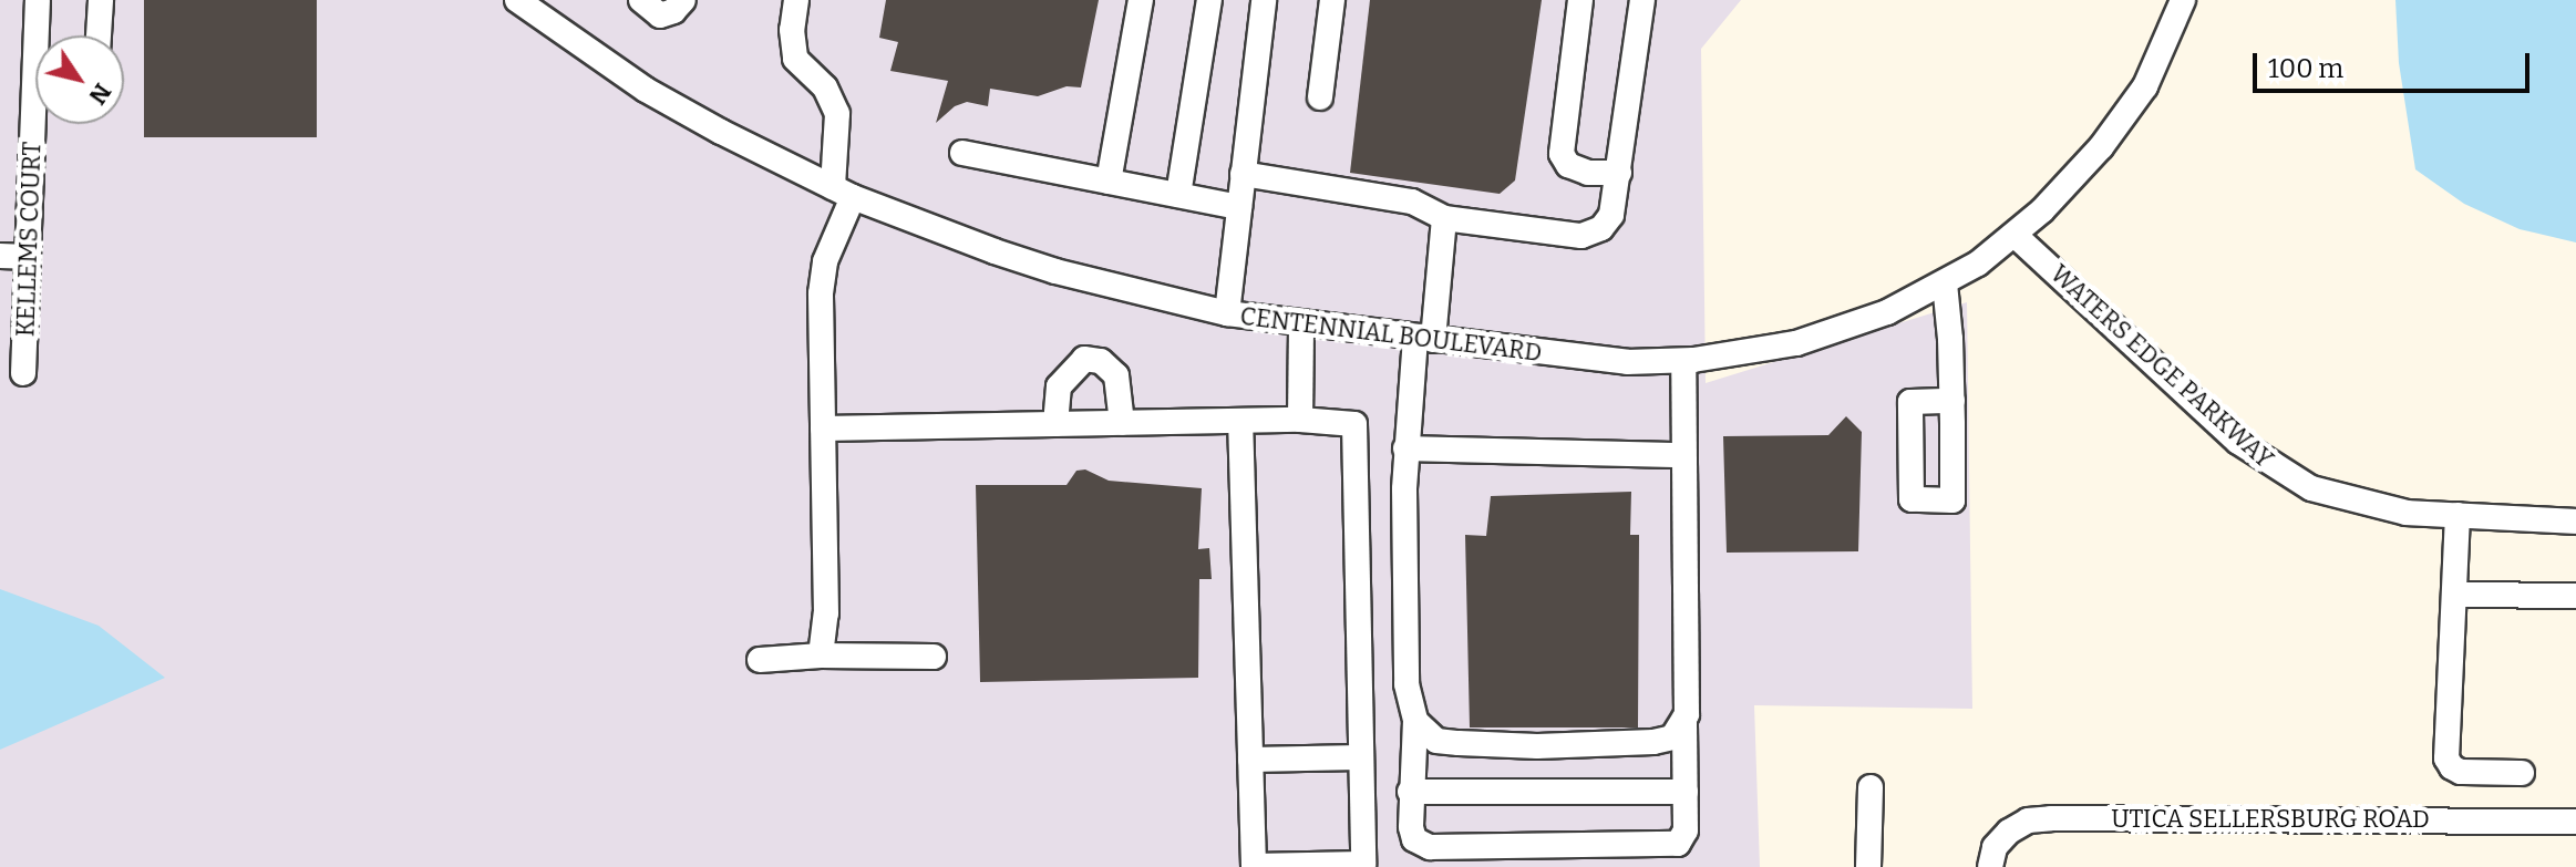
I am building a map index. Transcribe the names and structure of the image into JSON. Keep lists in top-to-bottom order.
{
  "streets": {
    "street": [
      "KELLEMS COURT",
      "CENTENNIAL BOULEVARD",
      "WATERS EDGE PARKWAY",
      "UTICA SELLERSBURG ROAD"
    ]
  },
  "crossings": [
    ["CENTENNIAL BOULEVARD", "WATERS EDGE PARKWAY"]
  ],
  "scale_bar": "100 m",
  "north": "bottom right"
}
